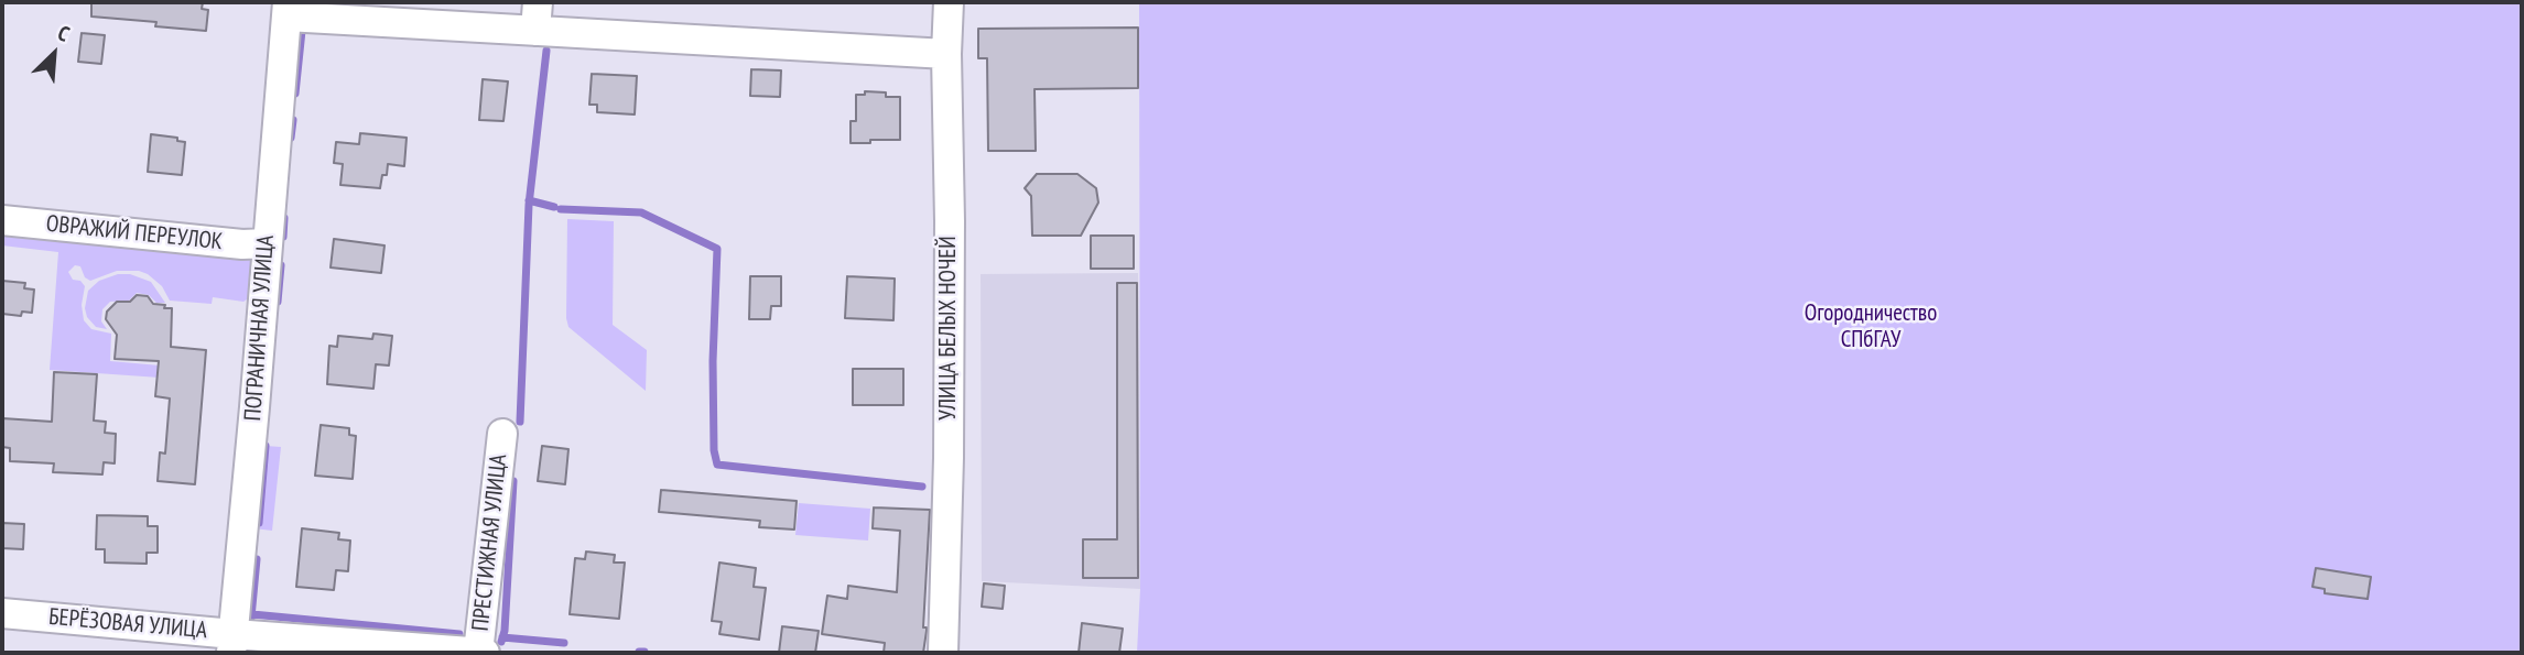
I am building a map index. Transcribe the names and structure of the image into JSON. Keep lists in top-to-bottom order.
{
  "streets": {
    "street": [
      "ОВРАЖИЙ ПЕРЕУЛОК",
      "ПОГРАНИЧНАЯ УЛИЦА",
      "УЛИЦА БЕЛЫХ НОЧЕЙ",
      "ПРЕСТИЖНАЯ УЛИЦА",
      "БЕРЁЗОВАЯ УЛИЦА"
    ]
  },
  "crossings": [
    ["ОВРАЖИЙ ПЕРЕУЛОК", "ПОГРАНИЧНАЯ УЛИЦА"],
    ["ПОГРАНИЧНАЯ УЛИЦА", "БЕРЁЗОВАЯ УЛИЦА"],
    ["ПРЕСТИЖНАЯ УЛИЦА", "БЕРЁЗОВАЯ УЛИЦА"]
  ],
  "parks": ["Огородничество СПбГАУ"],
  "north": "top right"
}
